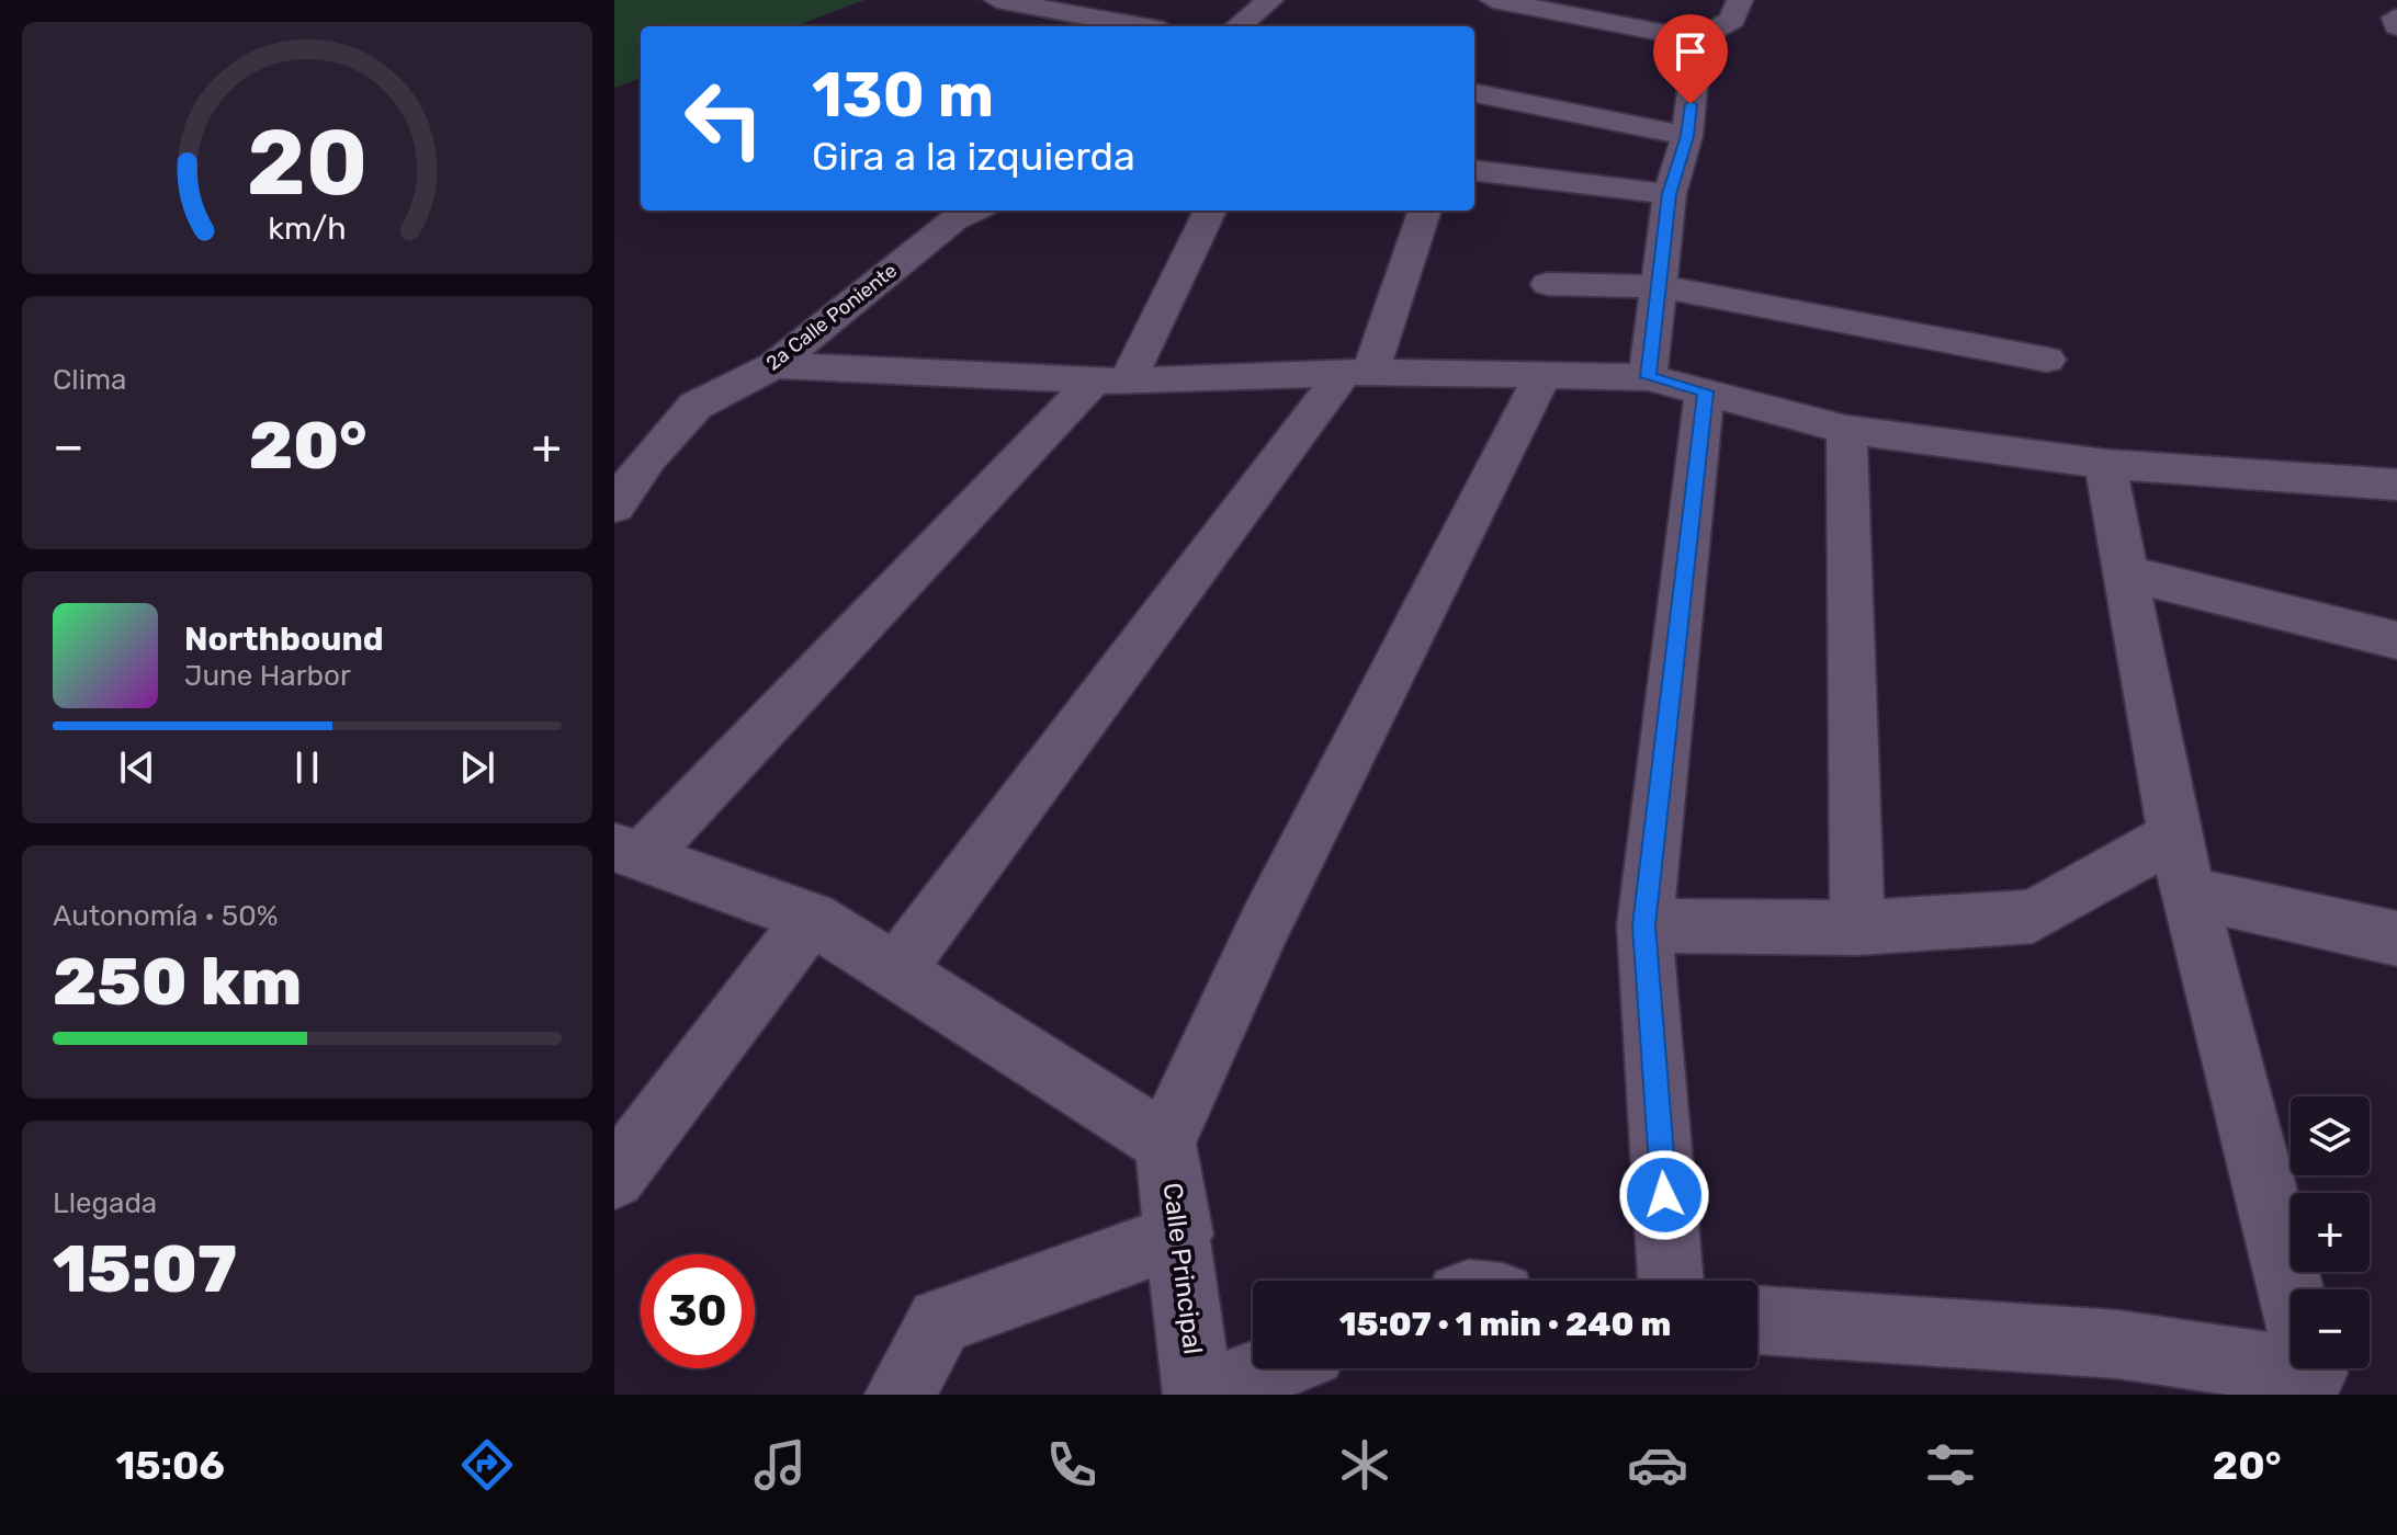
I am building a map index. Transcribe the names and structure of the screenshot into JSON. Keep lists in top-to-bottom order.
{
  "streets": {
    "street": ["2a Calle Poniente", "Calle Principal"]
  },
  "page": {
    "turn": ["130 m", "Gira a la izquierda"],
    "tile": [
      "Clima",
      ["Autonomía · 50%", "250 km"],
      ["Llegada", "15:07"]
    ],
    "heat": ["−", "20°", "+"],
    "song": ["Northbound", "June Harbor"],
    "map_buttons": ["+", "−"],
    "limit": "30",
    "trip": "15:07 · 1 min · 240 m",
    "tabs": ["15:06", "20°"],
    "gauge": ["20", "km/h"]
  }
}
